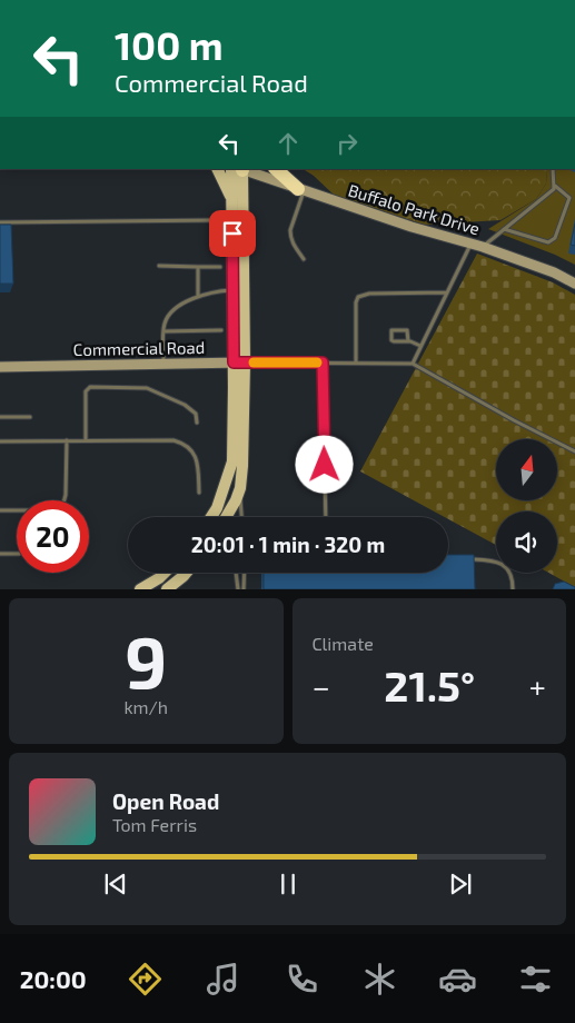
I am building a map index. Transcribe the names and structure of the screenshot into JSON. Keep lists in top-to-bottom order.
{
  "streets": {
    "street": ["Buffalo Park Drive", "Commercial Road"]
  },
  "north": "top",
  "page": {
    "turn": ["100 m", "Commercial Road"],
    "limit": "20",
    "trip": "20:01 · 1 min · 320 m",
    "tile": [
      ["9", "km/h"],
      "Climate"
    ],
    "heat": ["−", "21.5°", "+"],
    "song": ["Open Road", "Tom Ferris"],
    "tabs": "20:00"
  }
}
